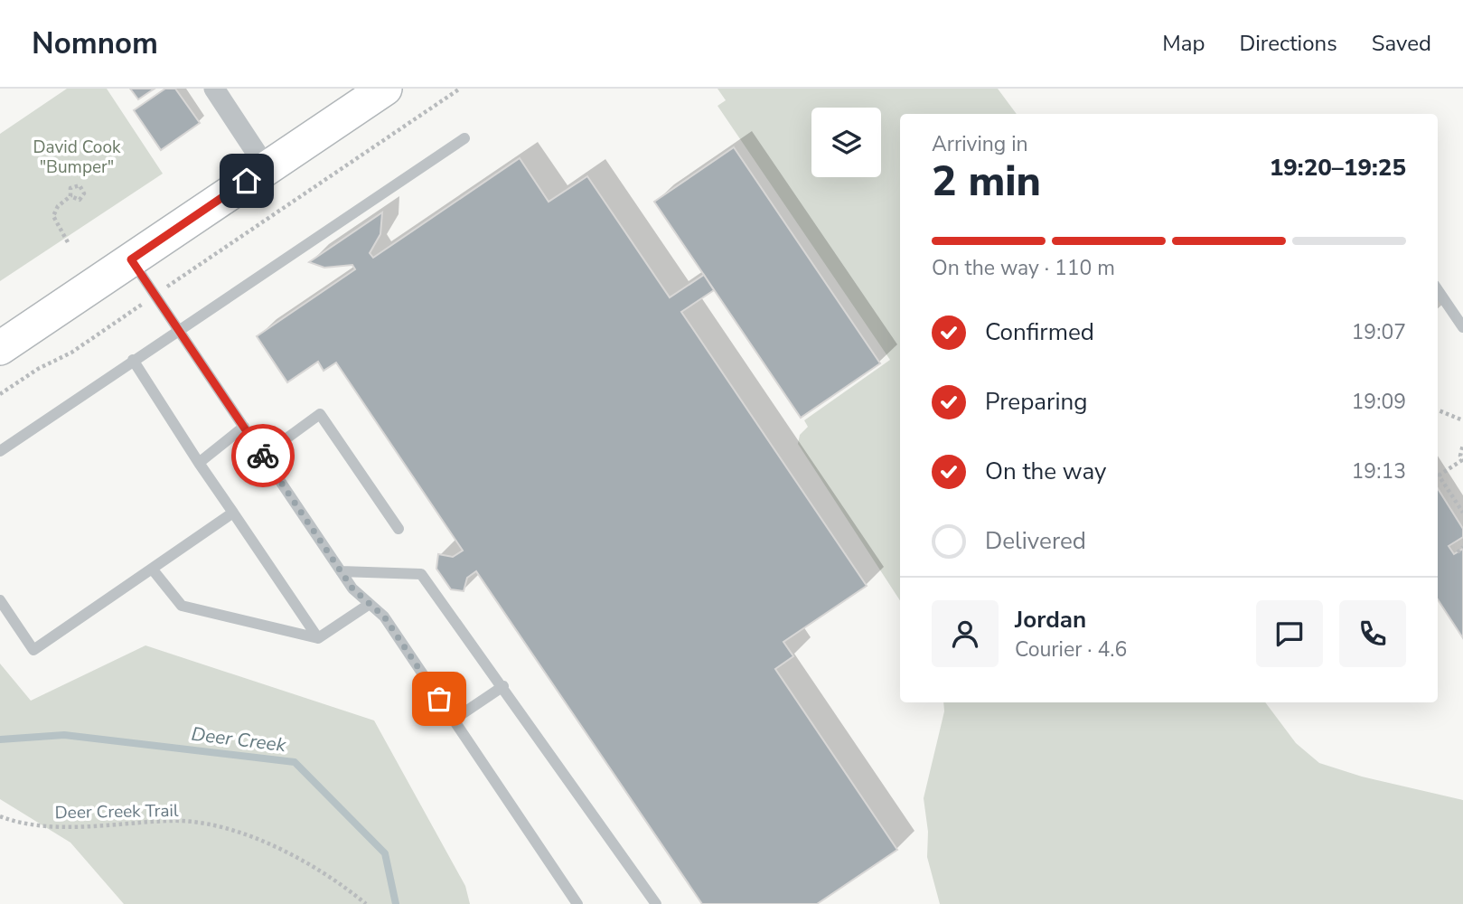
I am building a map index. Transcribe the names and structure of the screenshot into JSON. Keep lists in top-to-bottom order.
{
  "streets": {
    "path": ["Deer Creek Trail"]
  },
  "water": ["Deer Creek"],
  "parks": ["David Cook \"Bumper\""],
  "page": {
    "header": "Nomnom",
    "nav": ["Map", "Directions", "Saved"],
    "heading": ["2 min", "Arriving in", "19:20–19:25"],
    "panel": ["Jordan", "Courier · 4.6"],
    "bar": "On the way · 110 m",
    "list": [
      ["Confirmed", "19:07"],
      ["Preparing", "19:09"],
      ["On the way", "19:13"],
      "Delivered"
    ]
  }
}
